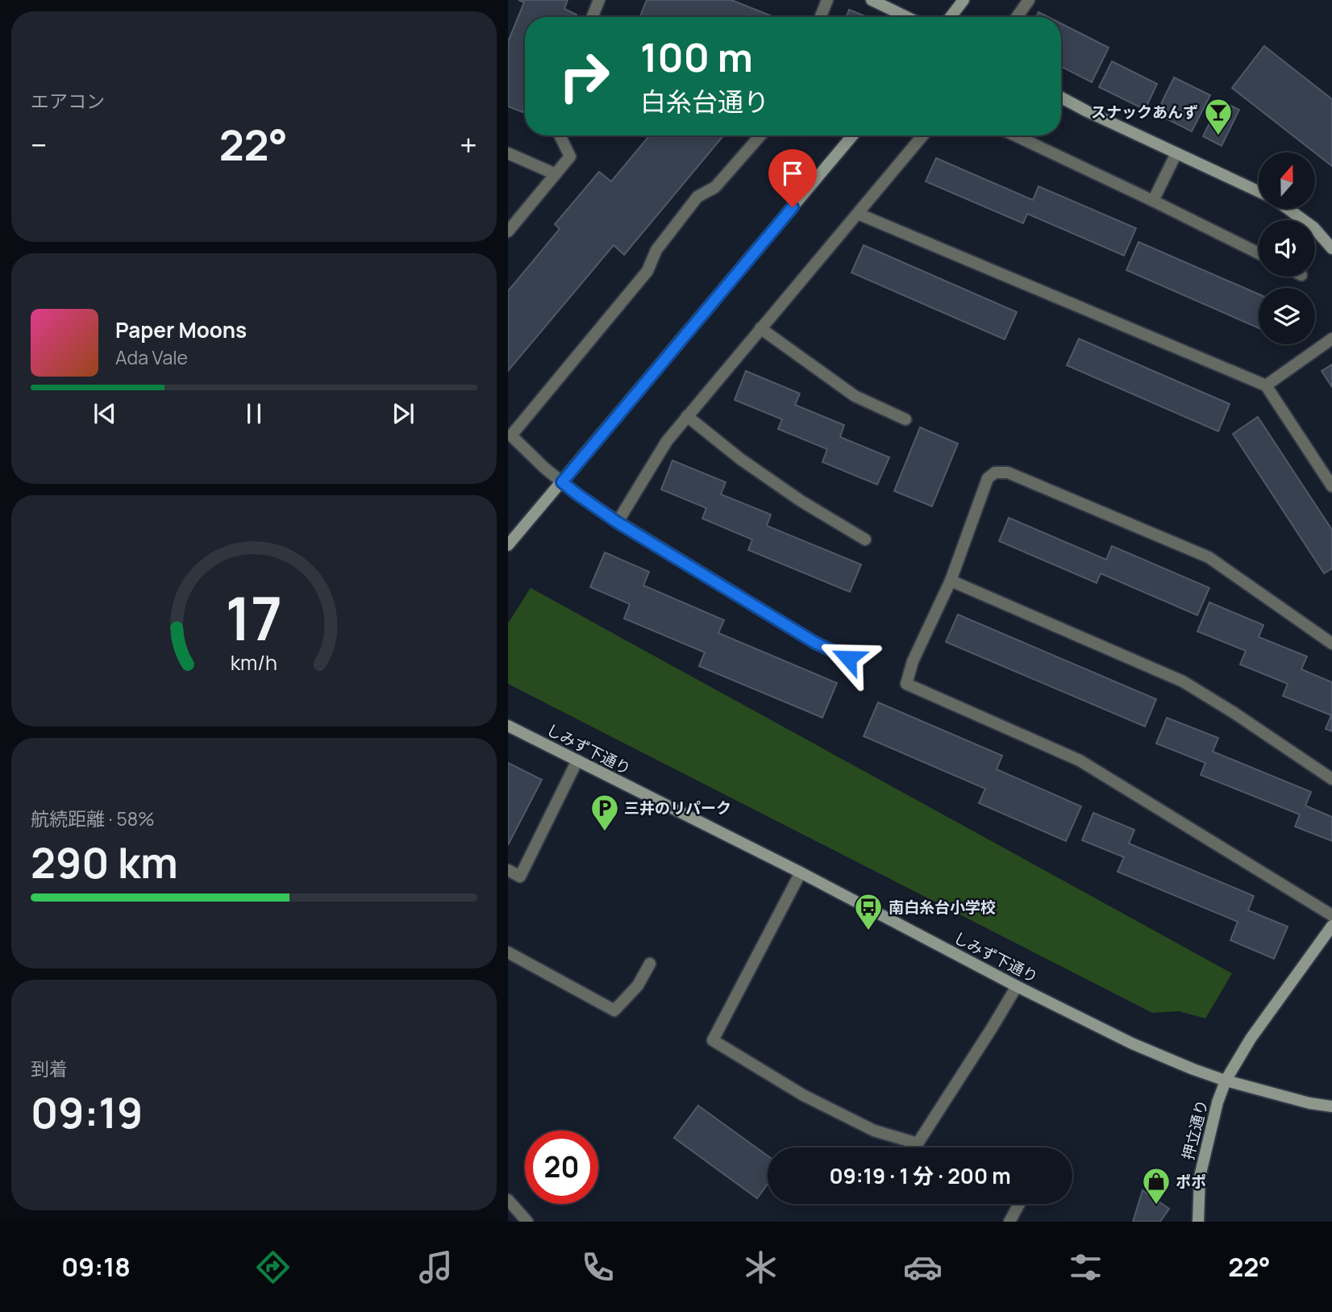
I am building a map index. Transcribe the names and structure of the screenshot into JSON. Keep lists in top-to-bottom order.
{
  "streets": {
    "street": ["しみず下通り", "押立通り"]
  },
  "crossings": [
    ["しみず下通り", "押立通り"]
  ],
  "places": {
    "bar": ["スナックあんず"],
    "parking": ["三井のリパーク"],
    "bus stop": ["南白糸台小学校"],
    "shop": ["ポポ"]
  },
  "north": "top",
  "page": {
    "tile": [
      "エアコン",
      ["航続距離 · 58%", "290 km"],
      ["到着", "09:19"]
    ],
    "turn": ["100 m", "白糸台通り"],
    "heat": ["−", "22°", "+"],
    "song": ["Paper Moons", "Ada Vale"],
    "limit": "20",
    "trip": "09:19 · 1 分 · 200 m",
    "tabs": ["09:18", "22°"],
    "gauge": ["17", "km/h"]
  }
}
